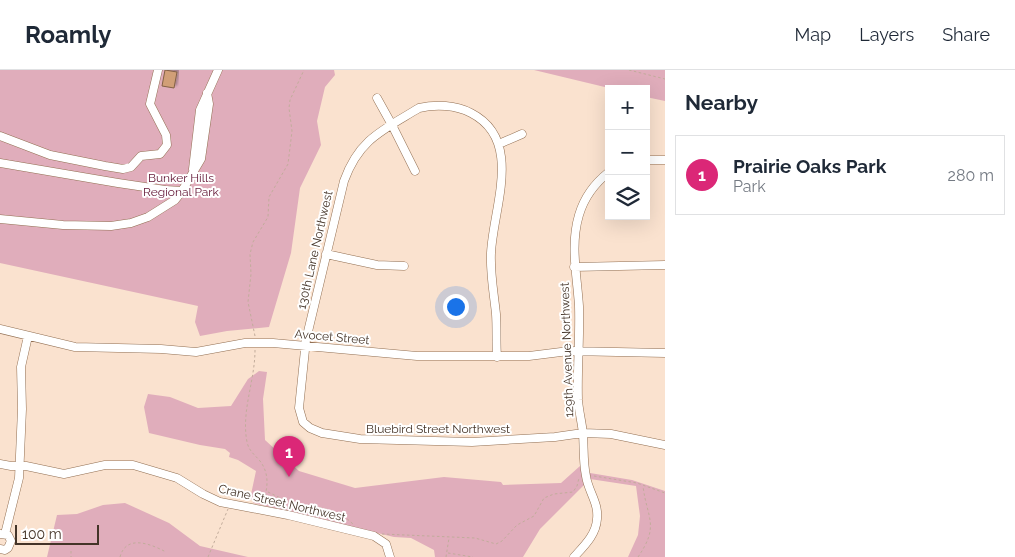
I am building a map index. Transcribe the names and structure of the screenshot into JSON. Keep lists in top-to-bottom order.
{
  "streets": {
    "street": [
      "130th Lane Northwest",
      "Avocet Street",
      "129th Avenue Northwest",
      "Bluebird Street Northwest",
      "Crane Street Northwest"
    ]
  },
  "crossings": [
    ["130th Lane Northwest", "Avocet Street"],
    ["130th Lane Northwest", "Bluebird Street Northwest"],
    ["Avocet Street", "129th Avenue Northwest"],
    ["129th Avenue Northwest", "Bluebird Street Northwest"]
  ],
  "parks": ["Bunker Hills Regional Park"],
  "scale_bar": "100 m",
  "page": {
    "header": "Roamly",
    "nav": ["Map", "Layers", "Share"],
    "heading": "Nearby",
    "map_buttons": ["+", "−"],
    "list": [
      {
        "mark": "1",
        "name": "Prairie Oaks Park",
        "note": "Park",
        "value": "280 m"
      }
    ],
    "pins": "1",
    "scale": "100 m"
  }
}
